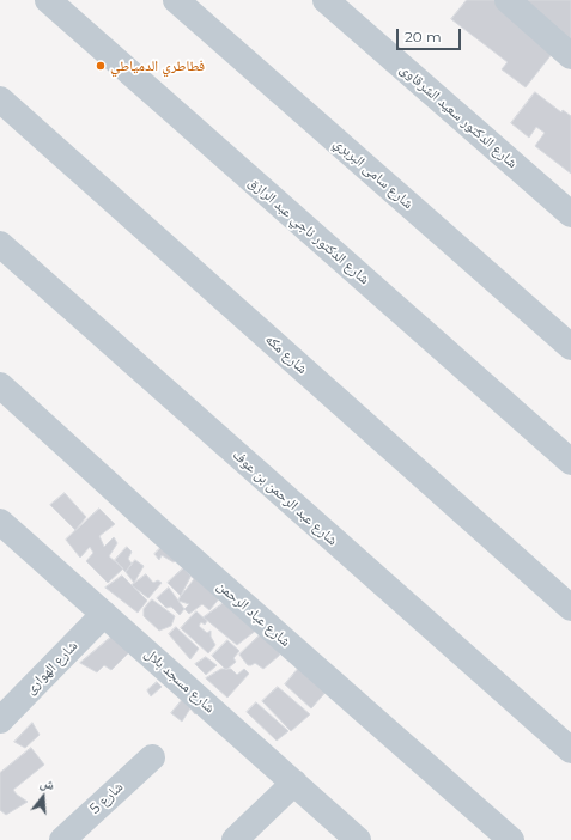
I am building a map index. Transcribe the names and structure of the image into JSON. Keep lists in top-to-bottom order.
{
  "streets": {
    "street": [
      "شارع الدكتور سعيد الشرقاوى",
      "شارع سامى البربري",
      "شارع الدكتور ناجي عبد الرازق",
      "شارع مكه",
      "شارع عبد الرحمن بن عوف",
      "شارع عباد الرحمن",
      "شارع الهوارى",
      "شارع مسجد بلال",
      "شارع 5"
    ]
  },
  "crossings": [
    ["شارع الهوارى", "شارع مسجد بلال"]
  ],
  "places": ["فطاطري الدمياطي"],
  "scale_bar": "20 m",
  "north": "top"
}
